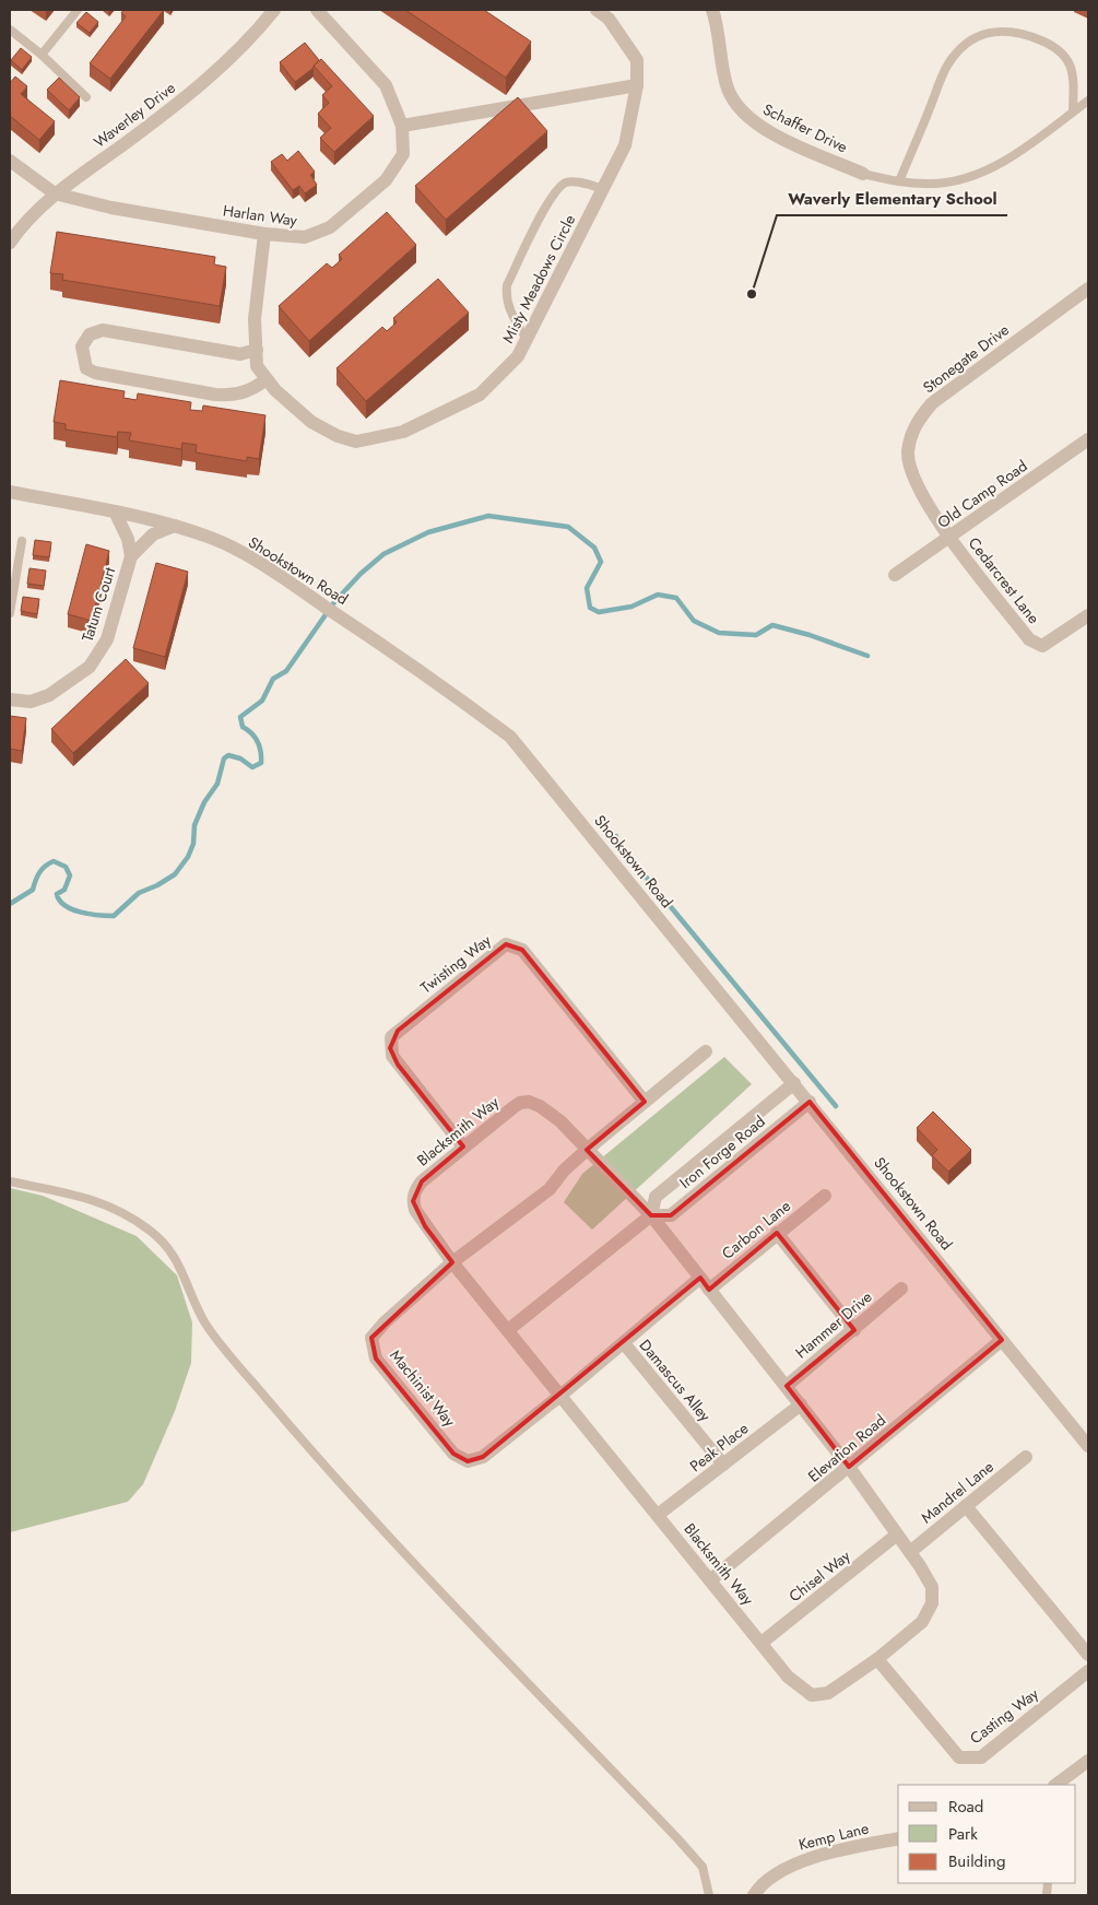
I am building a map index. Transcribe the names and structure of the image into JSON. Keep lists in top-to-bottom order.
{
  "streets": {
    "street": [
      "Waverley Drive",
      "Schaffer Drive",
      "Harlan Way",
      "Misty Meadows Circle",
      "Stonegate Drive",
      "Old Camp Road",
      "Shookstown Road",
      "Cedarcrest Lane",
      "Tatum Court",
      "Twisting Way",
      "Blacksmith Way",
      "Iron Forge Road",
      "Carbon Lane",
      "Hammer Drive",
      "Damascus Alley",
      "Machinist Way",
      "Peak Place",
      "Elevation Road",
      "Mandrel Lane",
      "Chisel Way",
      "Casting Way",
      "Kemp Lane"
    ]
  },
  "crossings": [
    ["Waverley Drive", "Harlan Way"],
    ["Harlan Way", "Misty Meadows Circle"],
    ["Stonegate Drive", "Old Camp Road"],
    ["Stonegate Drive", "Cedarcrest Lane"],
    ["Old Camp Road", "Cedarcrest Lane"],
    ["Shookstown Road", "Tatum Court"],
    ["Shookstown Road", "Iron Forge Road"],
    ["Shookstown Road", "Elevation Road"],
    ["Twisting Way", "Blacksmith Way"],
    ["Twisting Way", "Machinist Way"],
    ["Blacksmith Way", "Iron Forge Road"],
    ["Blacksmith Way", "Carbon Lane"],
    ["Blacksmith Way", "Hammer Drive"],
    ["Blacksmith Way", "Machinist Way"],
    ["Blacksmith Way", "Peak Place"],
    ["Blacksmith Way", "Elevation Road"],
    ["Blacksmith Way", "Mandrel Lane"],
    ["Blacksmith Way", "Chisel Way"],
    ["Blacksmith Way", "Casting Way"],
    ["Damascus Alley", "Machinist Way"],
    ["Damascus Alley", "Peak Place"]
  ],
  "places": ["Waverly Elementary School"],
  "legend": ["Road", "Park", "Building"]
}
